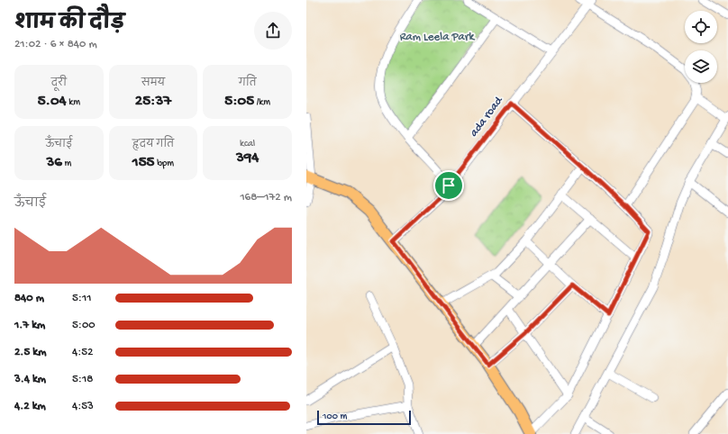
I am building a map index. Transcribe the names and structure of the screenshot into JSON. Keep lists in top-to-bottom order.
{
  "streets": {
    "street": ["ada road"]
  },
  "parks": ["Ram Leela Park"],
  "scale_bar": "100 m",
  "page": {
    "heading": ["शाम की दौड़", "21:02 · 6 × 840 m"],
    "stats": [
      ["दूरी", "5.04 km"],
      ["समय", "25:37"],
      ["गति", "5:05 /km"],
      ["ऊँचाई", "36 m"],
      ["हृदय गति", "155 bpm"],
      ["kcal", "394"]
    ],
    "chart": ["ऊँचाई", "168–172 m"],
    "list": [
      {
        "name": "840 m",
        "note": "5:11"
      },
      {
        "name": "1.7 km",
        "note": "5:00"
      },
      {
        "name": "2.5 km",
        "note": "4:52"
      },
      {
        "name": "3.4 km",
        "note": "5:18"
      },
      {
        "name": "4.2 km",
        "note": "4:53"
      }
    ],
    "scale": "100 m"
  }
}
